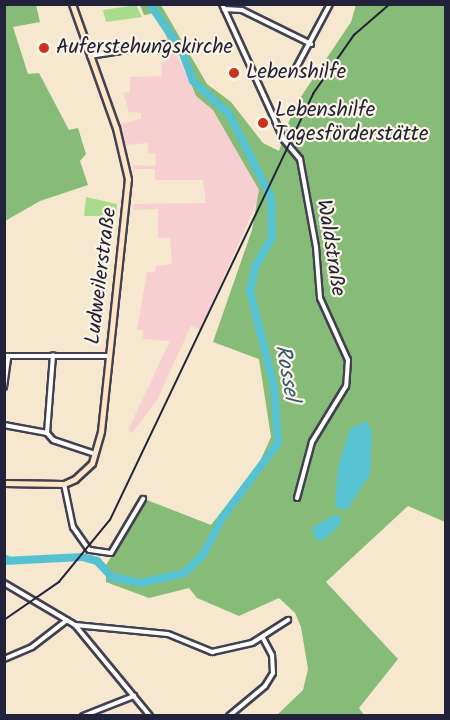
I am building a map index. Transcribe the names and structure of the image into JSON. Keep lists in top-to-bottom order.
{
  "streets": {
    "main road": ["Ludweilerstraße"],
    "street": ["Waldstraße"]
  },
  "water": ["Rossel"],
  "places": ["Auferstehungskirche", "Lebenshilfe", "Lebenshilfe Tagesförderstätte"]
}
